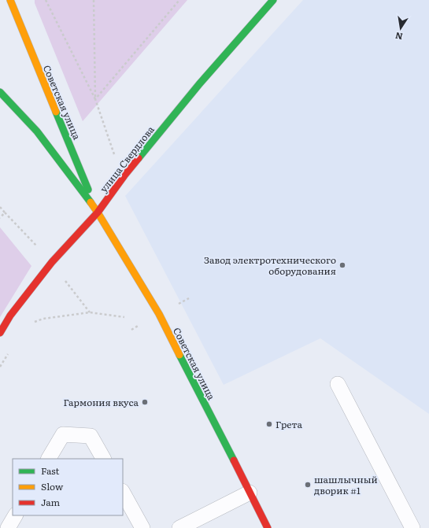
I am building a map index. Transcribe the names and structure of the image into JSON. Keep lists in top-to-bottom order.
{
  "streets": {
    "main road": ["Советская улица", "улица Свердлова"]
  },
  "crossings": [
    ["Советская улица", "улица Свердлова"]
  ],
  "places": [
    "Завод электротехнического оборудования",
    "Гармония вкуса",
    "Грета",
    "шашлычный дворик #1"
  ],
  "legend": ["Fast", "Slow", "Jam"],
  "north": "bottom"
}
